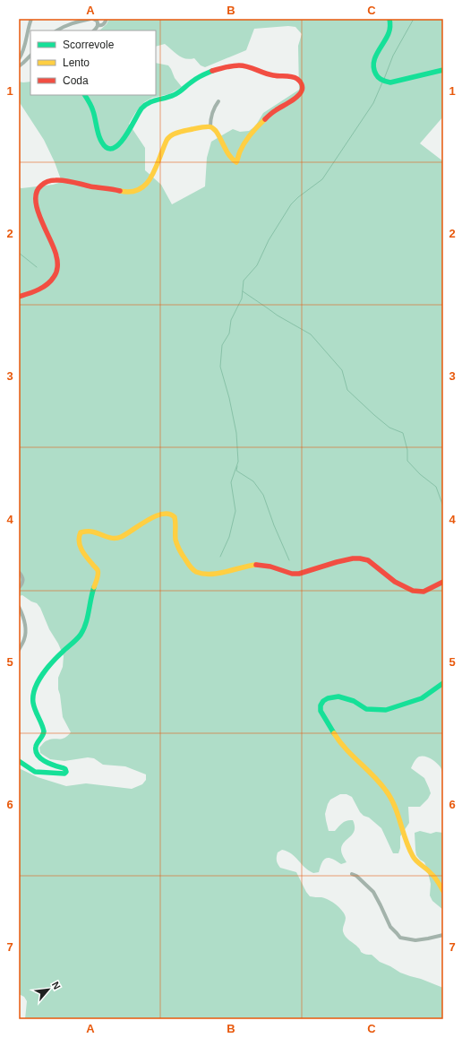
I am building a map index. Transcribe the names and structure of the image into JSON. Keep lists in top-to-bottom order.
{
  "legend": ["Scorrevole", "Lento", "Coda"],
  "north": "top right",
  "grid": {
    "columns": ["A", "B", "C"],
    "rows": [
      "1",
      "2",
      "3",
      "4",
      "5",
      "6",
      "7"
    ]
  }
}
